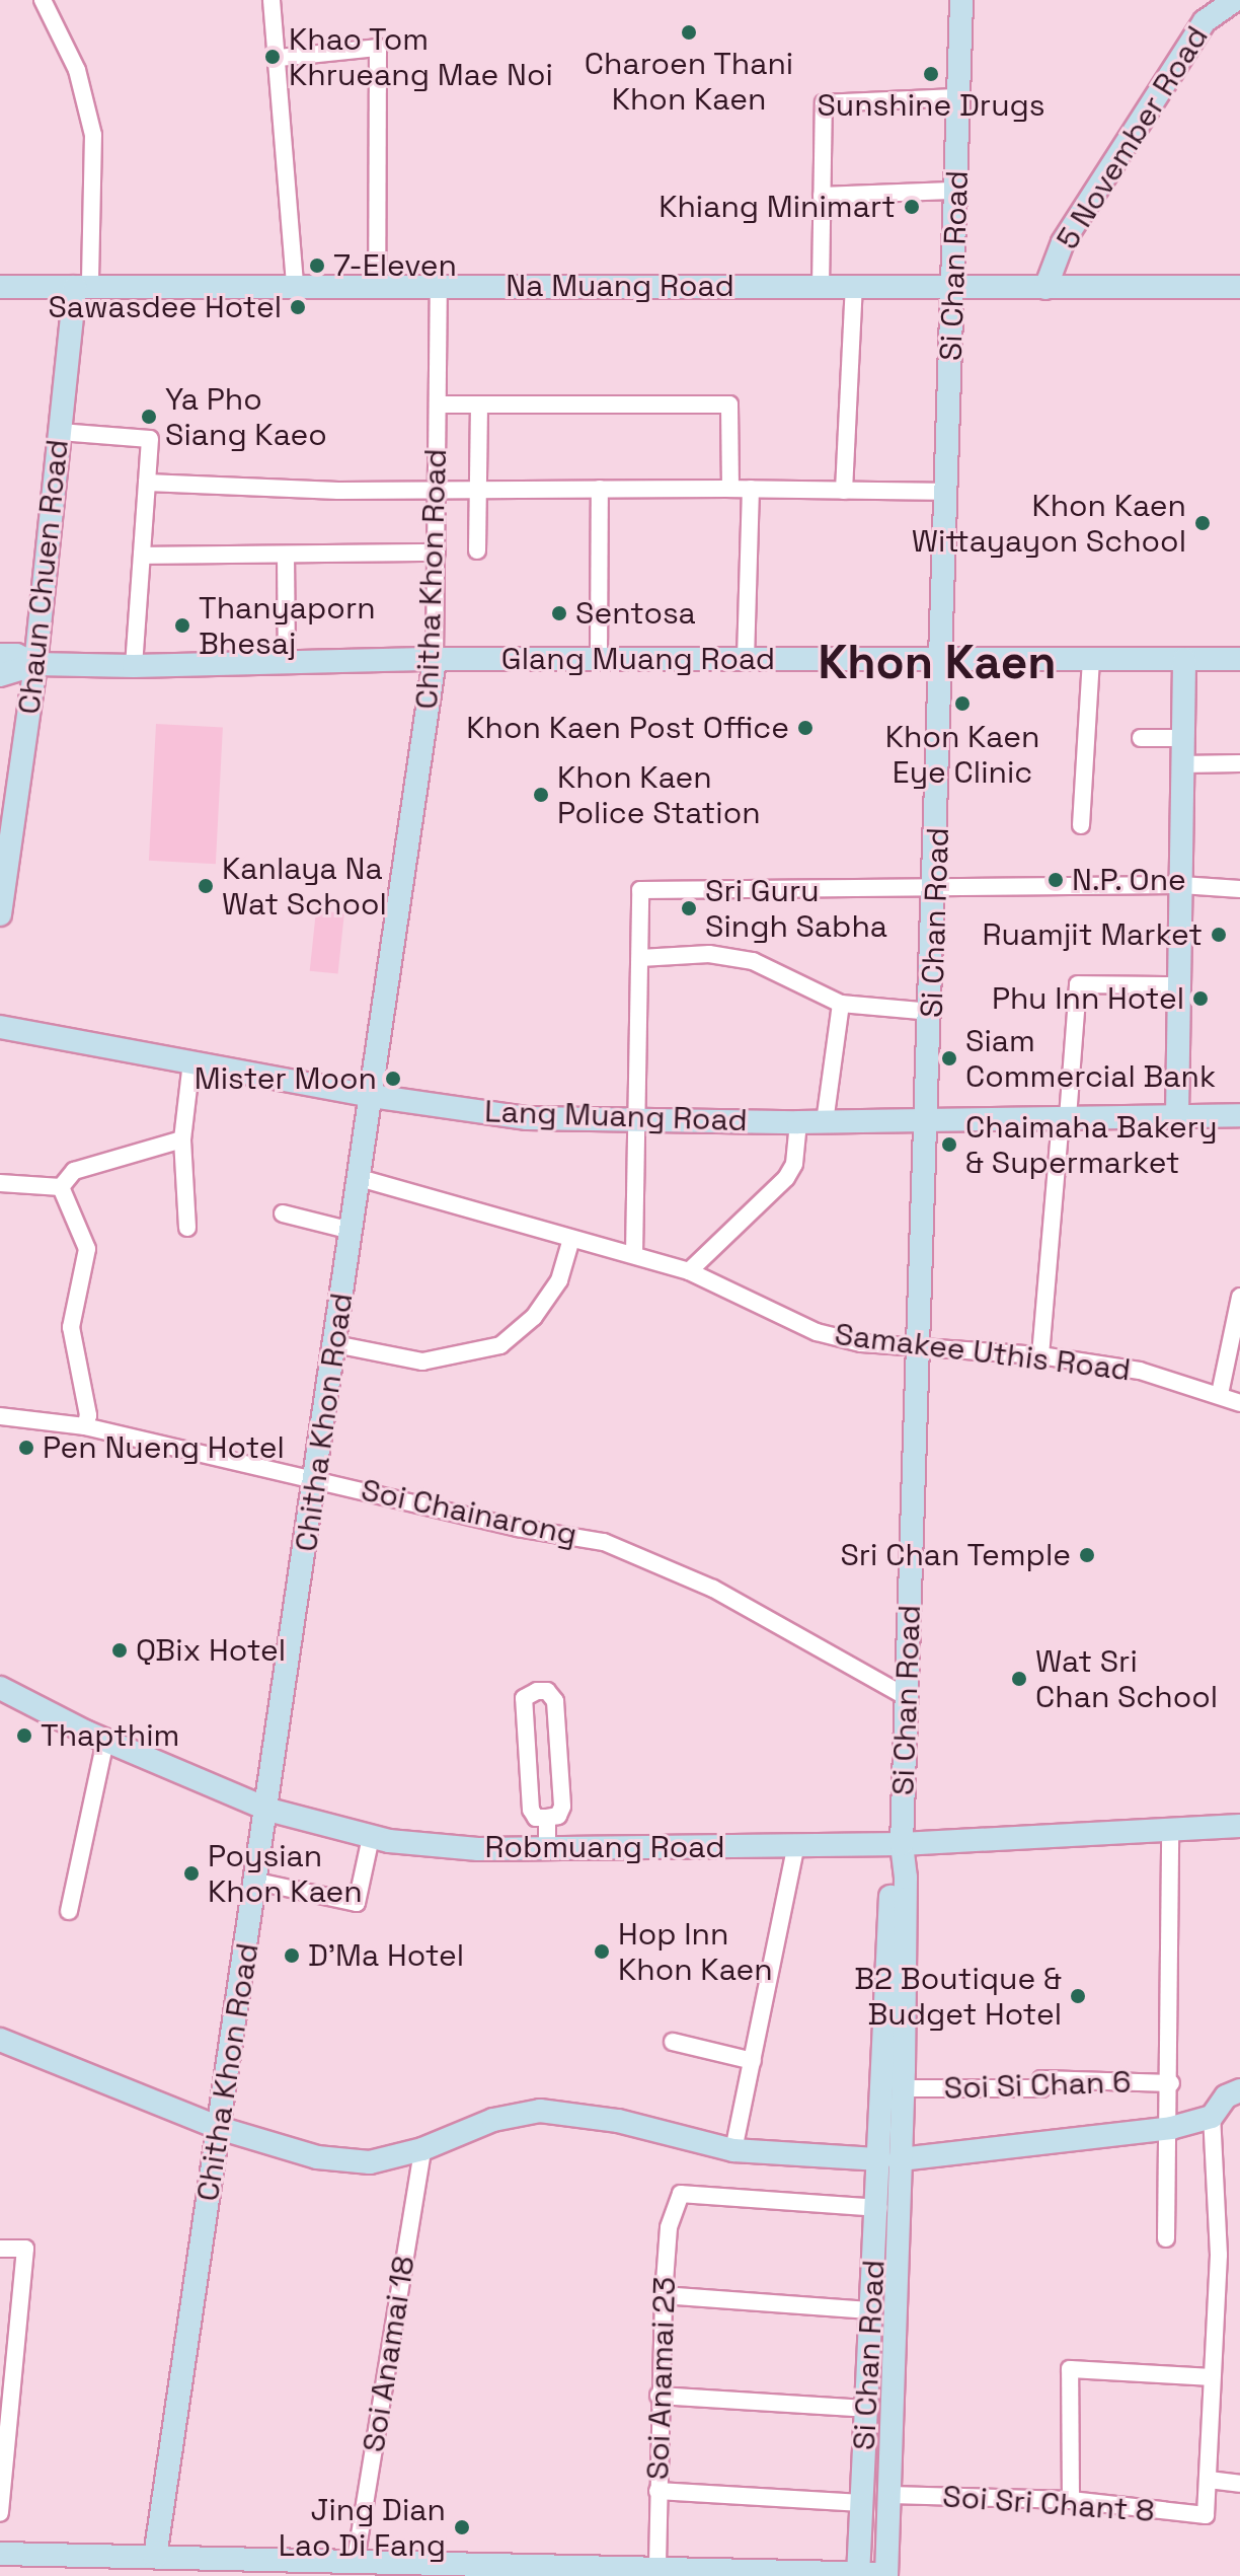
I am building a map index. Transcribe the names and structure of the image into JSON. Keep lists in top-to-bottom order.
{
  "streets": {
    "street": [
      "5 November Road",
      "Si Chan Road",
      "Na Muang Road",
      "Chaun Chuen Road",
      "Chitha Khon Road",
      "Glang Muang Road",
      "Lang Muang Road",
      "Samakee Uthis Road",
      "Soi Chainarong",
      "Robmuang Road",
      "Soi Si Chan 6",
      "Soi Anamai 18",
      "Soi Anamai 23",
      "Soi Sri Chant 8"
    ]
  },
  "crossings": [
    ["5 November Road", "Na Muang Road"],
    ["Si Chan Road", "Na Muang Road"],
    ["Si Chan Road", "Glang Muang Road"],
    ["Si Chan Road", "Lang Muang Road"],
    ["Si Chan Road", "Samakee Uthis Road"],
    ["Si Chan Road", "Soi Chainarong"],
    ["Si Chan Road", "Robmuang Road"],
    ["Si Chan Road", "Soi Si Chan 6"],
    ["Si Chan Road", "Soi Anamai 23"],
    ["Si Chan Road", "Soi Sri Chant 8"],
    ["Na Muang Road", "Chaun Chuen Road"],
    ["Na Muang Road", "Chitha Khon Road"],
    ["Chaun Chuen Road", "Glang Muang Road"],
    ["Chitha Khon Road", "Glang Muang Road"],
    ["Chitha Khon Road", "Lang Muang Road"],
    ["Chitha Khon Road", "Samakee Uthis Road"],
    ["Chitha Khon Road", "Soi Chainarong"],
    ["Chitha Khon Road", "Robmuang Road"]
  ],
  "districts": ["Khon Kaen"],
  "places": [
    "Charoen Thani Khon Kaen",
    "Khao Tom Khrueang Mae Noi",
    "Sunshine Drugs",
    "Khiang Minimart",
    "7-Eleven",
    "Sawasdee Hotel",
    "Ya Pho Siang Kaeo",
    "Khon Kaen Wittayayon School",
    "Sentosa",
    "Thanyaporn Bhesaj",
    "Khon Kaen Eye Clinic",
    "Khon Kaen Post Office",
    "Khon Kaen Police Station",
    "N.P. One",
    "Kanlaya Na Wat School",
    "Sri Guru Singh Sabha",
    "Ruamjit Market",
    "Phu Inn Hotel",
    "Siam Commercial Bank",
    "Mister Moon",
    "Chaimaha Bakery & Supermarket",
    "Pen Nueng Hotel",
    "Sri Chan Temple",
    "QBix Hotel",
    "Wat Sri Chan School",
    "Thapthim",
    "Poysian Khon Kaen",
    "Hop Inn Khon Kaen",
    "D'Ma Hotel",
    "B2 Boutique & Budget Hotel",
    "Jing Dian Lao Di Fang"
  ]
}
